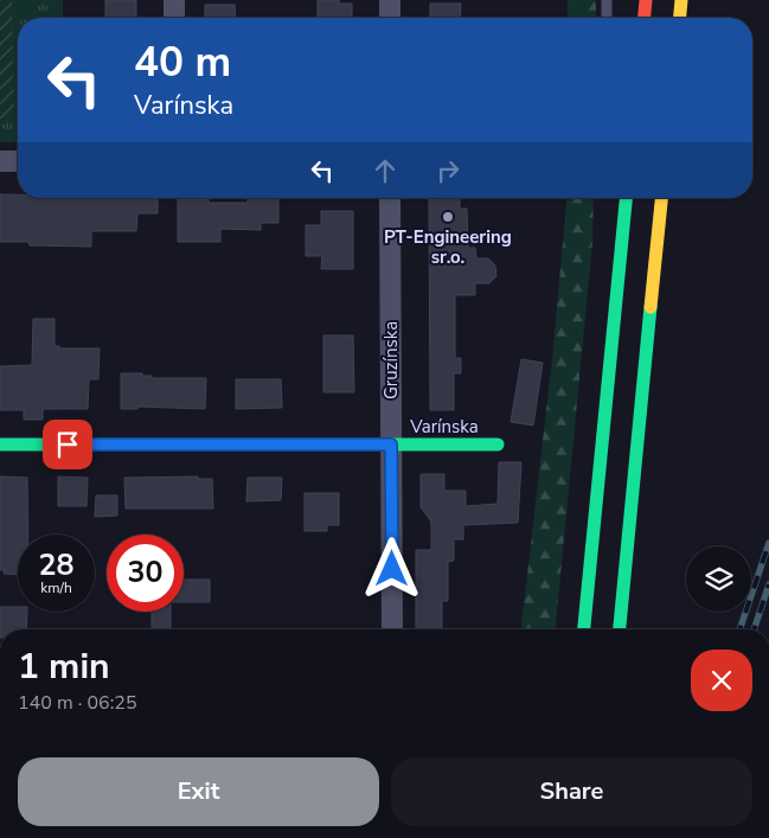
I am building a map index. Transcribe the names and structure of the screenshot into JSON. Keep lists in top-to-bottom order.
{
  "streets": {
    "main road": ["Varínska"],
    "street": ["Gruzínska"]
  },
  "crossings": [
    ["Gruzínska", "Varínska"]
  ],
  "places": ["PT-Engineering sr.o."],
  "page": {
    "turn": ["40 m", "Varínska"],
    "speed": "28 km/h",
    "limit": "30",
    "heading": ["1 min", "140 m · 06:25"],
    "buttons": ["Exit", "Share"]
  }
}
